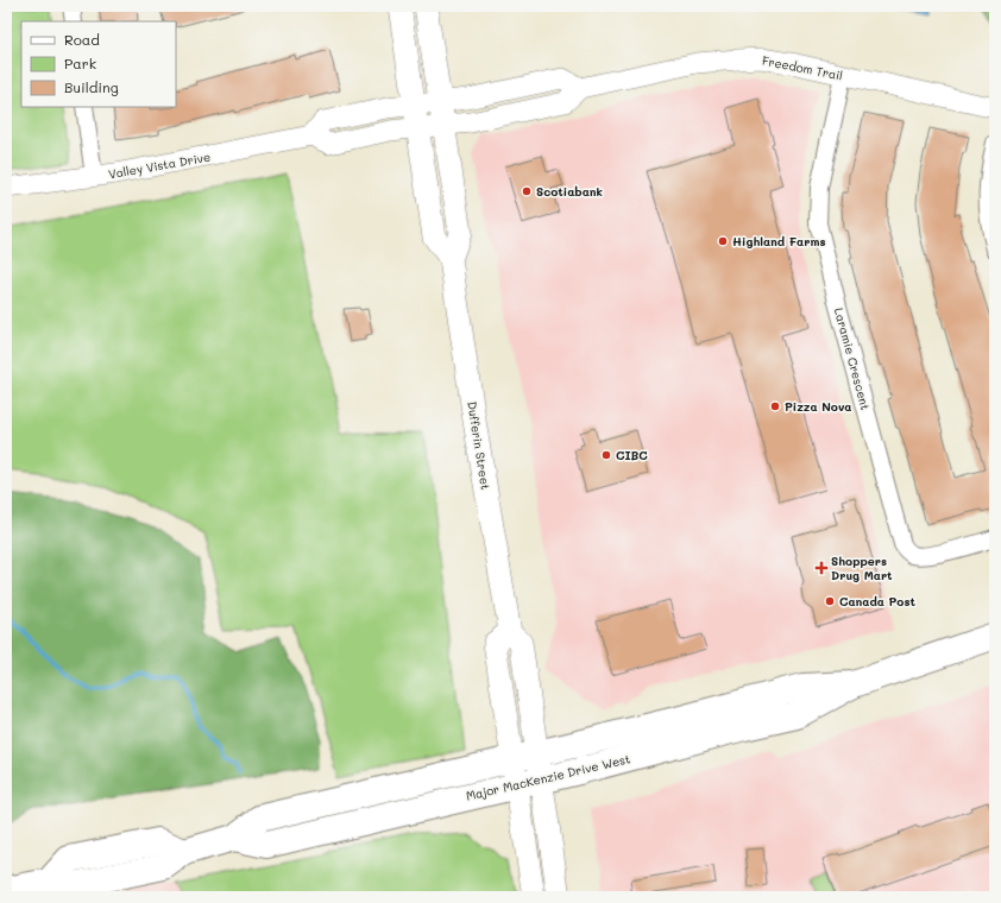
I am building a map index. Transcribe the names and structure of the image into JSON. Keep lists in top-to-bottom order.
{
  "streets": {
    "main road": ["Dufferin Street", "Major MacKenzie Drive West"],
    "street": ["Freedom Trail", "Valley Vista Drive", "Laramie Crescent"]
  },
  "crossings": [
    ["Freedom Trail", "Valley Vista Drive"],
    ["Freedom Trail", "Laramie Crescent"],
    ["Freedom Trail", "Dufferin Street"],
    ["Valley Vista Drive", "Dufferin Street"],
    ["Dufferin Street", "Major MacKenzie Drive West"]
  ],
  "places": {
    "other": [
      "Scotiabank",
      "Highland Farms",
      "Pizza Nova",
      "CIBC",
      "Canada Post"
    ],
    "health": ["Shoppers Drug Mart"]
  },
  "legend": ["Road", "Park", "Building"]
}
